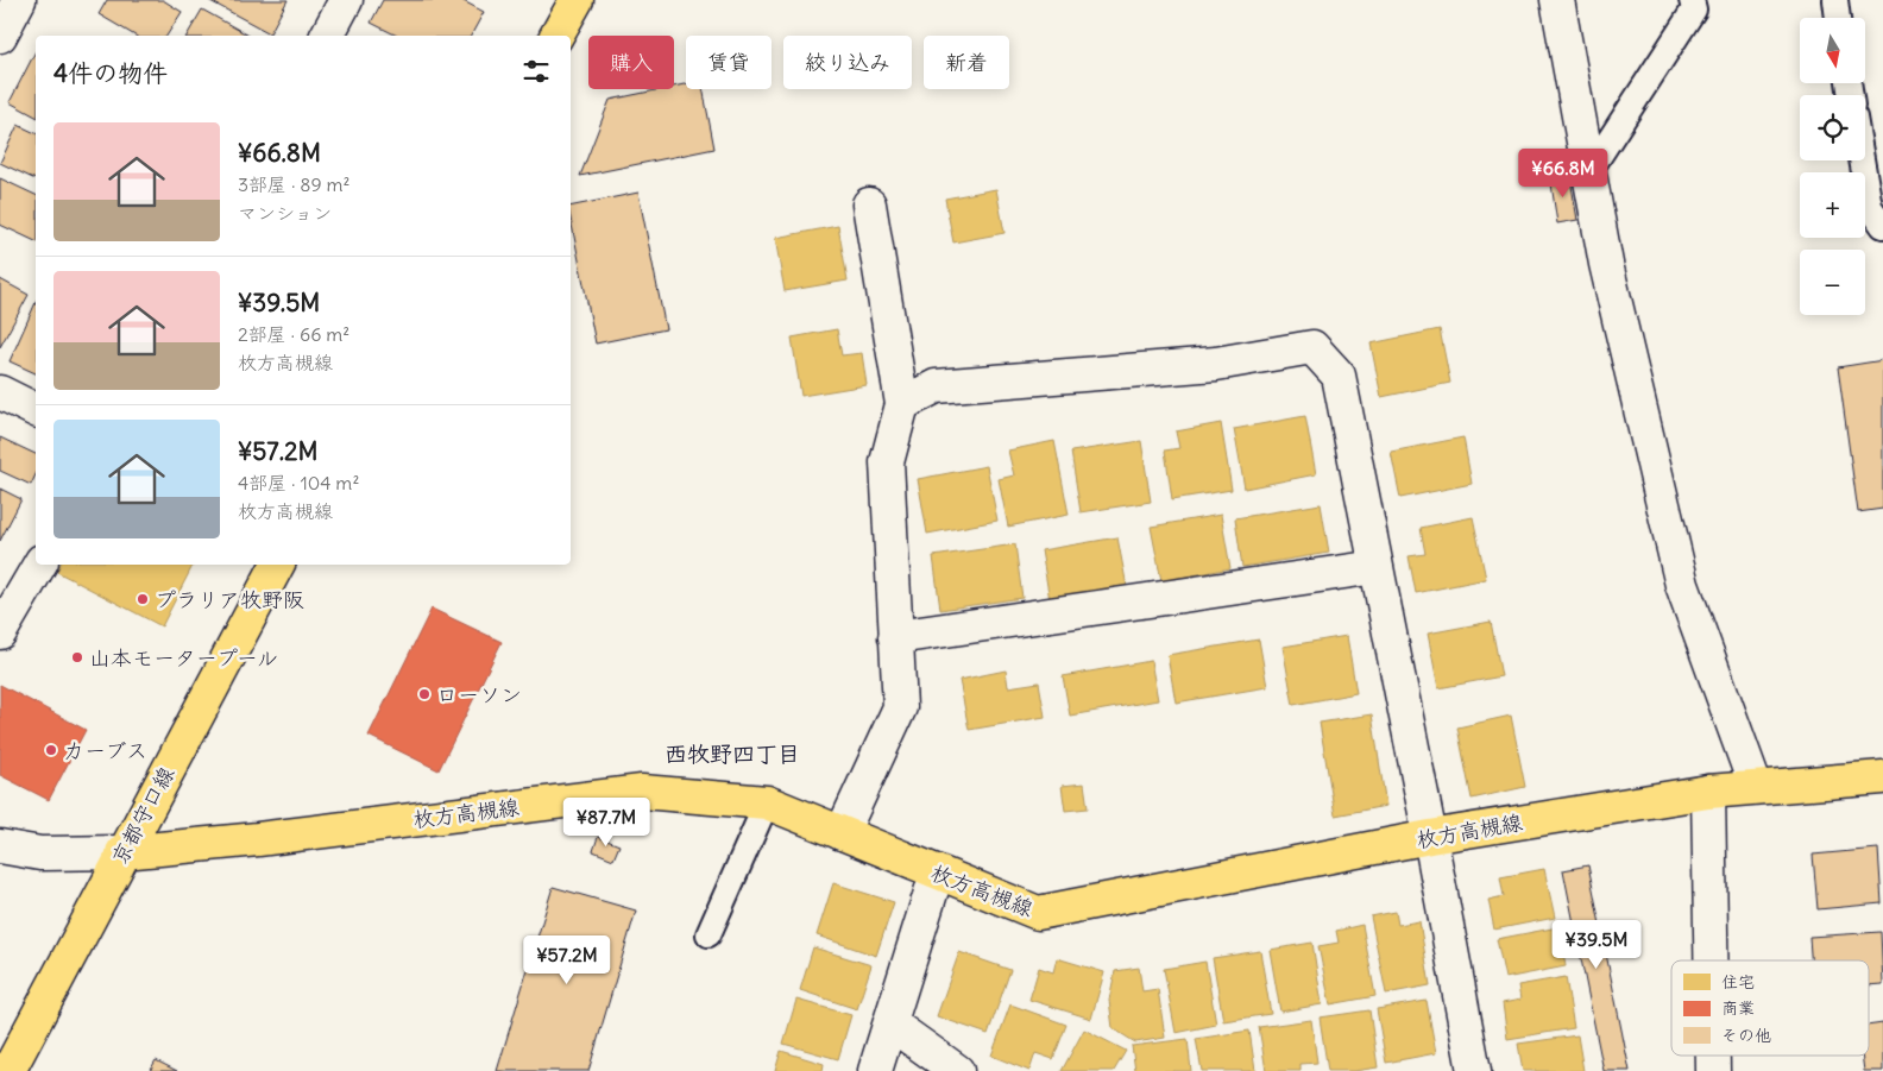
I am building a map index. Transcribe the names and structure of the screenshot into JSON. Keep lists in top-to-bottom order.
{
  "streets": {
    "main road": ["枚方高槻線", "京都守口線"]
  },
  "crossings": [
    ["枚方高槻線", "京都守口線"]
  ],
  "districts": ["西牧野四丁目"],
  "places": [
    "プラリア牧野阪",
    "山本モータープール",
    "ローソン",
    "カーブス"
  ],
  "legend": ["住宅", "商業", "その他"],
  "north": "bottom",
  "page": {
    "map_buttons": ["+", "−"],
    "chip": [
      "購入",
      "賃貸",
      "絞り込み",
      "新着"
    ],
    "heading": "4件の物件",
    "list": [
      {
        "name": "¥66.8M",
        "note": "3部屋 · 89 m² · マンション"
      },
      {
        "name": "¥39.5M",
        "note": "2部屋 · 66 m² · 枚方高槻線"
      },
      {
        "name": "¥57.2M",
        "note": "4部屋 · 104 m² · 枚方高槻線"
      }
    ],
    "price": [
      "¥66.8M",
      "¥87.7M",
      "¥39.5M",
      "¥57.2M"
    ]
  }
}
